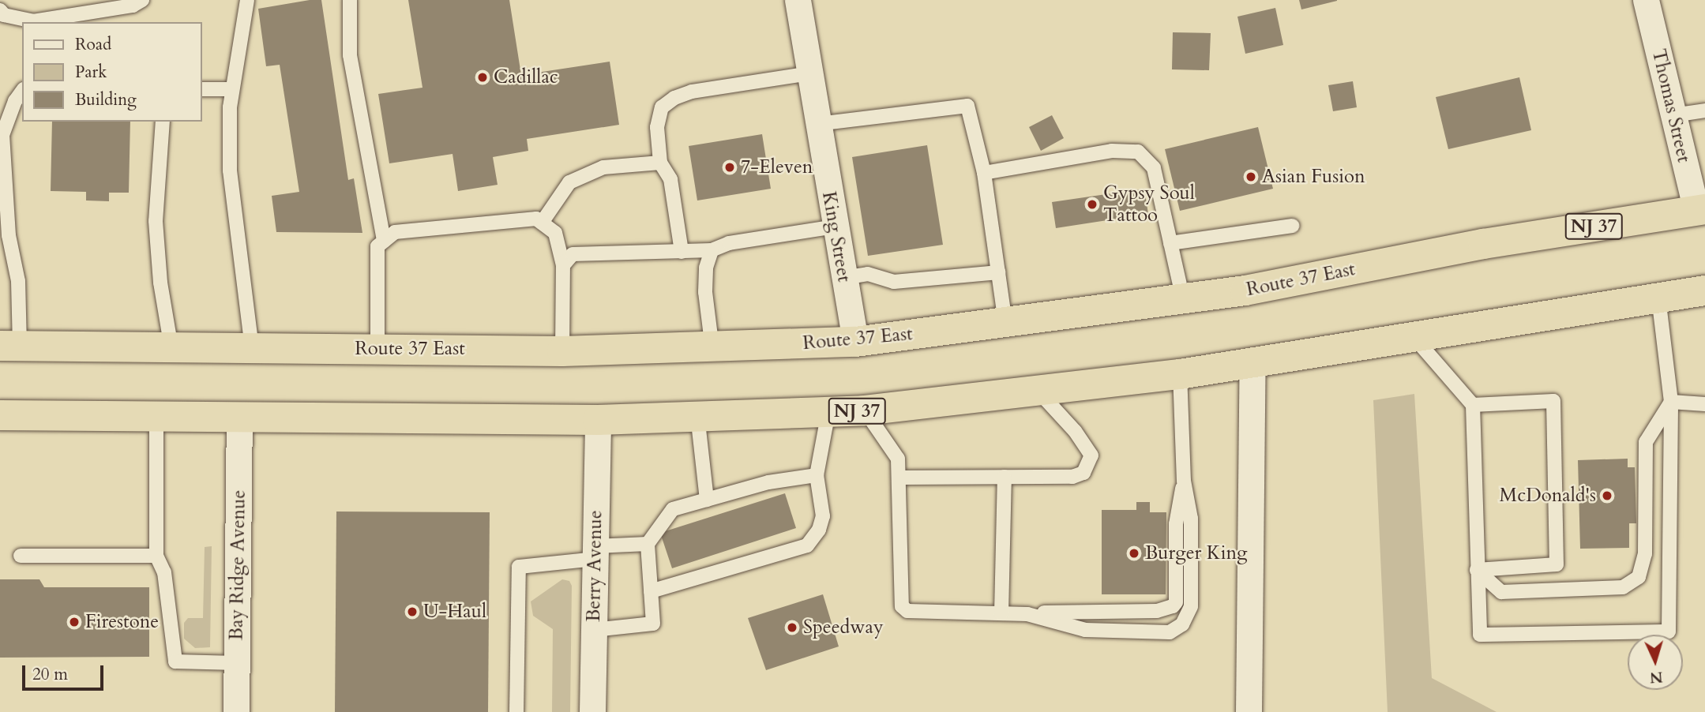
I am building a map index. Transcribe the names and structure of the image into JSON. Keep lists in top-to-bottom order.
{
  "streets": {
    "highway": ["NJ 37", "Route 37 East"],
    "street": [
      "Thomas Street",
      "King Street",
      "Bay Ridge Avenue",
      "Berry Avenue"
    ]
  },
  "crossings": [
    ["Thomas Street", "Route 37 East"],
    ["NJ 37", "Bay Ridge Avenue"],
    ["NJ 37", "Berry Avenue"],
    ["King Street", "Route 37 East"]
  ],
  "places": [
    "Cadillac",
    "7-Eleven",
    "Asian Fusion",
    "Gypsy Soul Tattoo",
    "McDonald's",
    "Burger King",
    "U-Haul",
    "Firestone",
    "Speedway"
  ],
  "legend": ["Road", "Park", "Building"],
  "scale_bar": "20 m",
  "north": "bottom"
}
